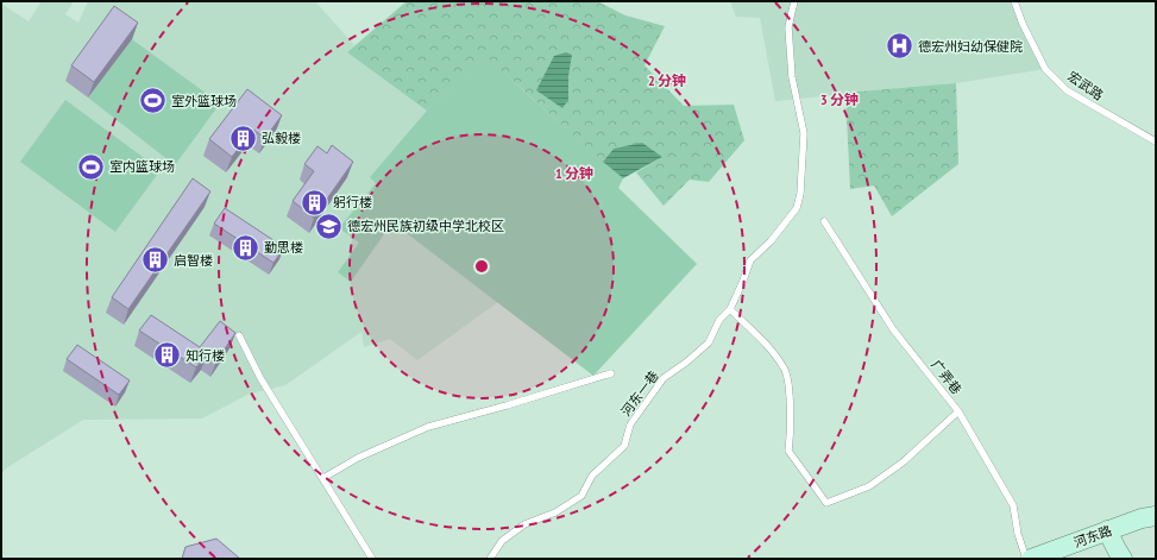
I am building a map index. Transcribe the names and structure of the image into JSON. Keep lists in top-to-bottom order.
{
  "streets": {
    "main road": ["河东路"],
    "lane": ["宏武路", "广弄巷", "河东一巷"]
  },
  "places": {
    "hospital": ["德宏州妇幼保健院"],
    "sports": ["室外篮球场", "室内篮球场"],
    "building": [
      "弘毅楼",
      "躬行楼",
      "勤思楼",
      "启智楼",
      "知行楼"
    ],
    "school or university": ["德宏州民族初级中学北校区"]
  },
  "rings": ["2 分钟", "3 分钟", "1 分钟"]
}
